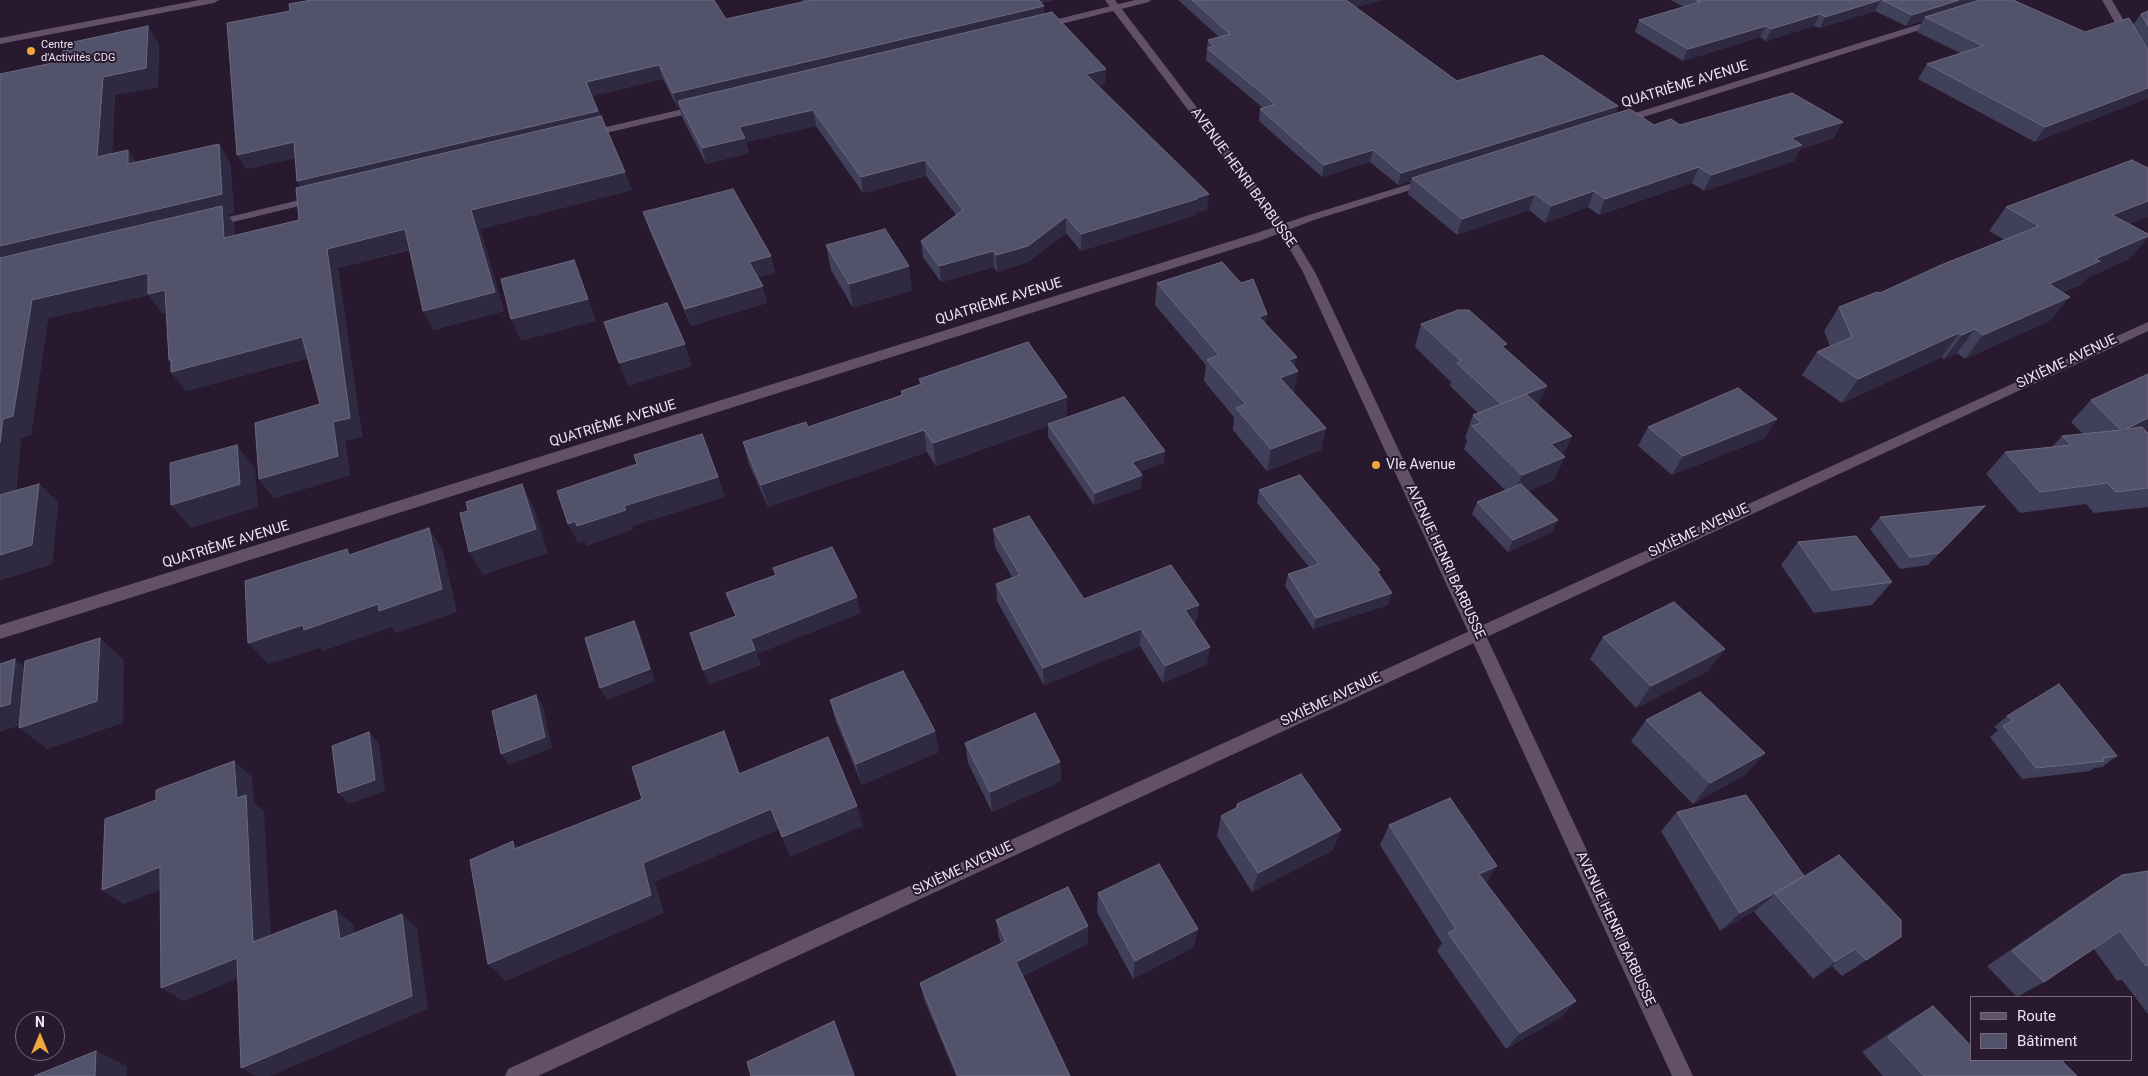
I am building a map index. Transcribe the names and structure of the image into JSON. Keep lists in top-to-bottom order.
{
  "streets": {
    "street": ["QUATRIÈME AVENUE", "AVENUE HENRI BARBUSSE", "SIXIÈME AVENUE"]
  },
  "crossings": [
    ["QUATRIÈME AVENUE", "AVENUE HENRI BARBUSSE"],
    ["AVENUE HENRI BARBUSSE", "SIXIÈME AVENUE"]
  ],
  "places": ["Centre d'Activités CDG", "VIe Avenue"],
  "legend": ["Route", "Bâtiment"],
  "north": "top"
}
